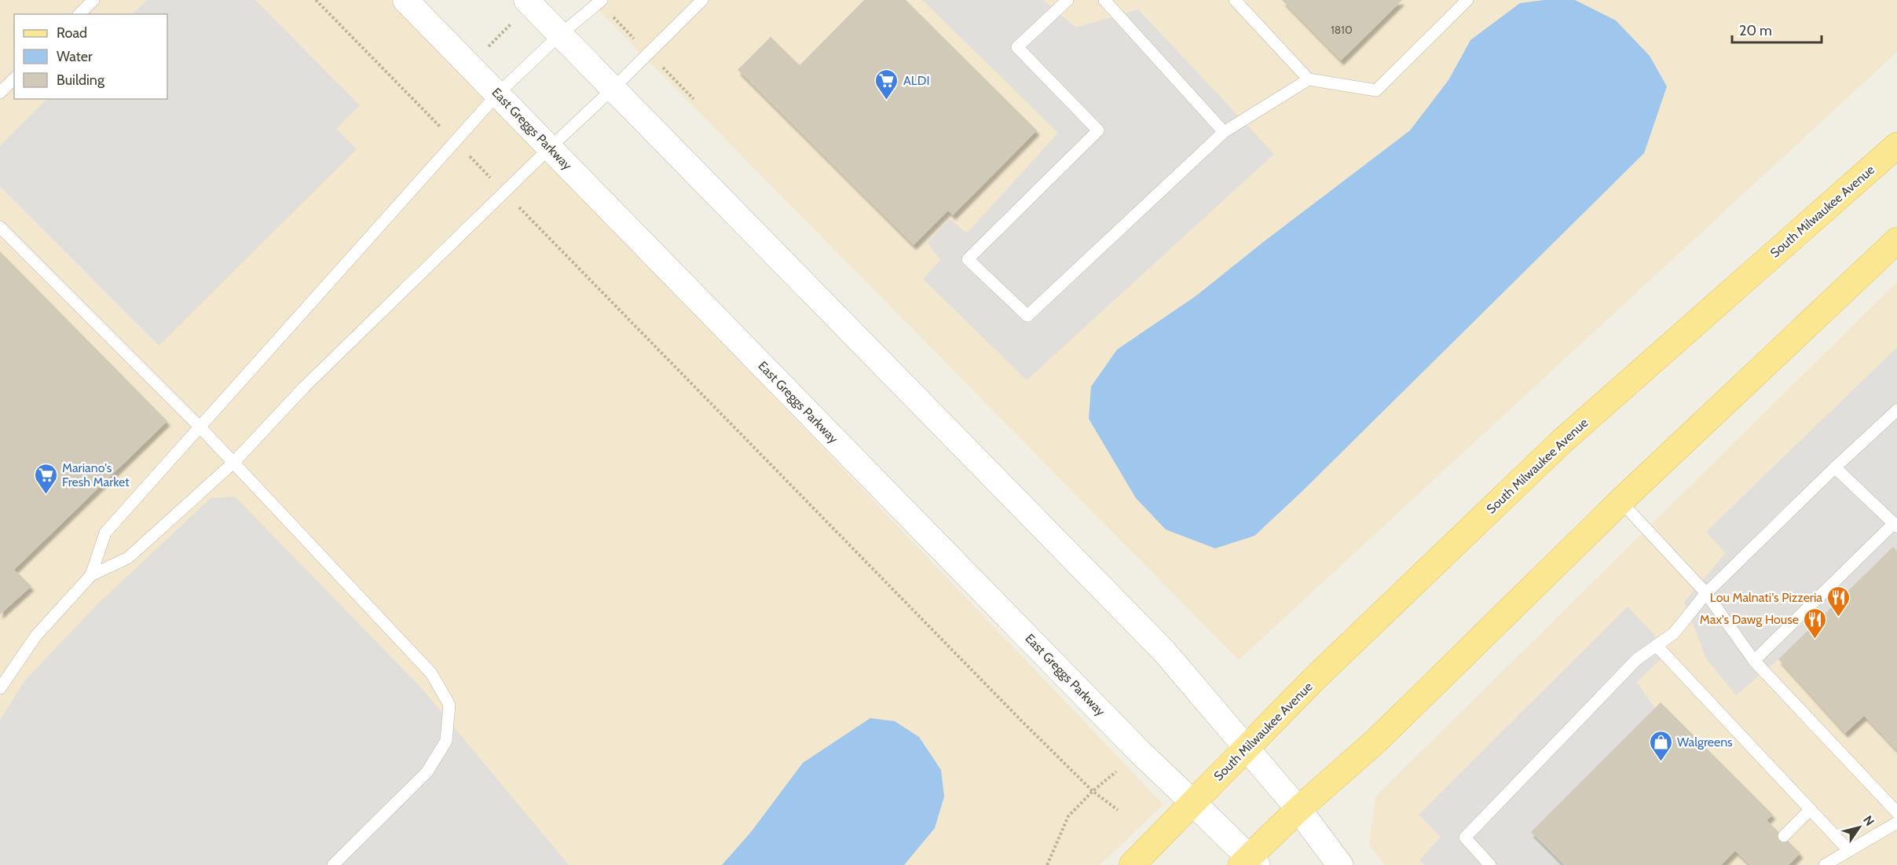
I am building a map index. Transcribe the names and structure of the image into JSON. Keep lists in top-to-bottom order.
{
  "streets": {
    "main road": ["South Milwaukee Avenue"],
    "street": ["East Greggs Parkway"]
  },
  "crossings": [
    ["East Greggs Parkway", "South Milwaukee Avenue"]
  ],
  "places": {
    "supermarket": ["ALDI", "Mariano's Fresh Market"],
    "restaurant": ["Lou Malnati's Pizzeria", "Max's Dawg House"],
    "shop": ["Walgreens"]
  },
  "house_numbers": ["1810"],
  "legend": ["Road", "Water", "Building"],
  "scale_bar": "20 m",
  "north": "top right"
}
